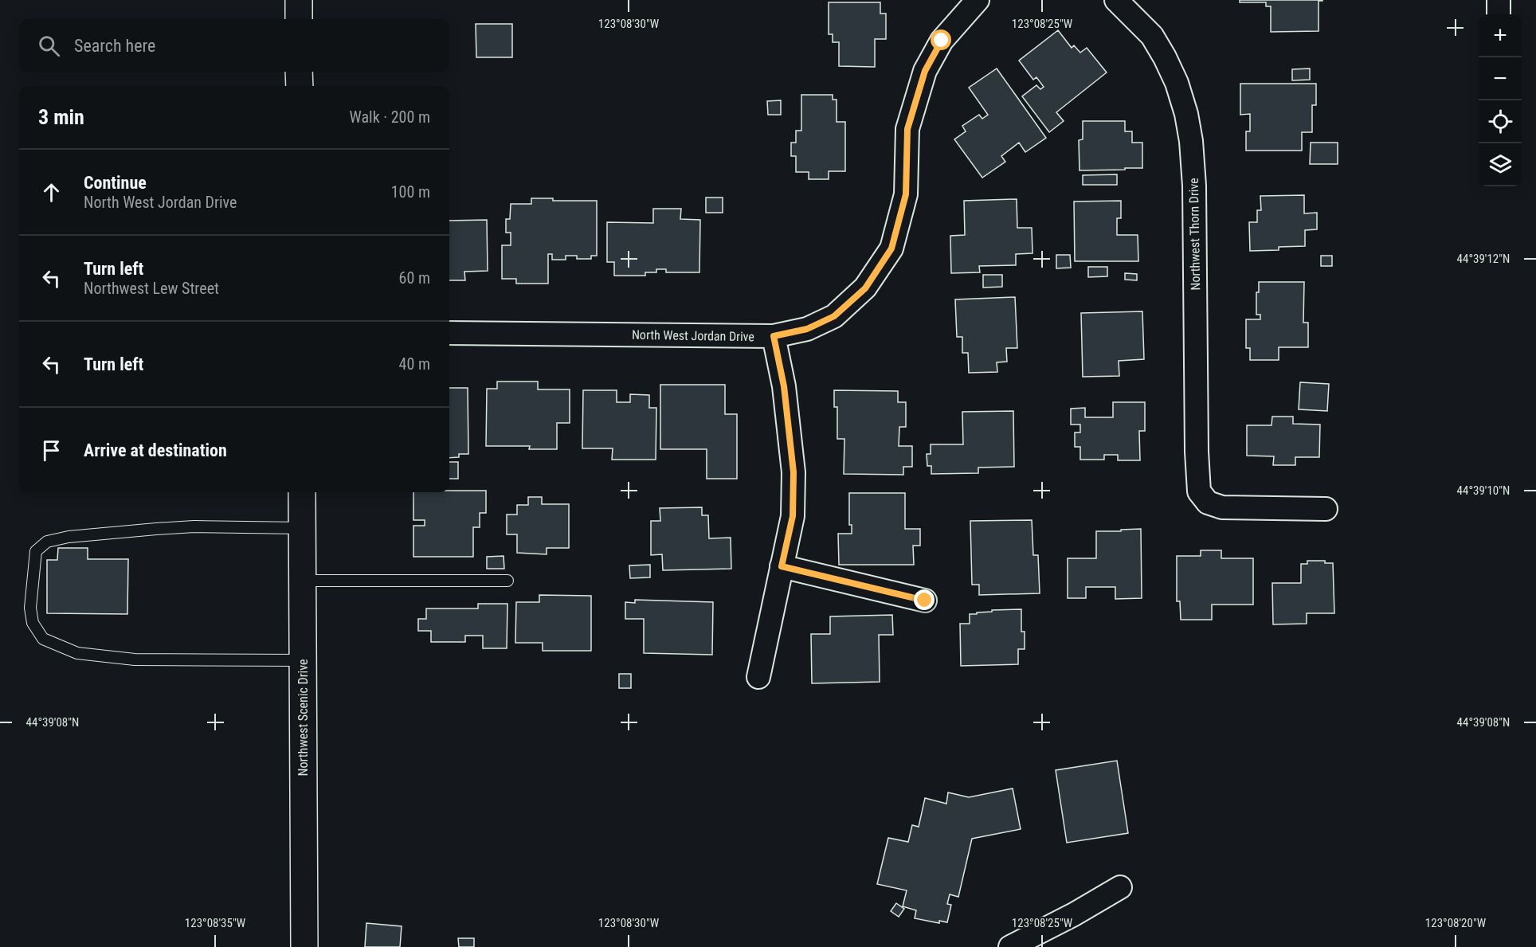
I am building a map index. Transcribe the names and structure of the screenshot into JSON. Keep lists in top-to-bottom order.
{
  "streets": {
    "street": ["Northwest Thorn Drive", "North West Jordan Drive", "Northwest Scenic Drive"]
  },
  "page": {
    "map_buttons": ["+", "−"],
    "search": "Search here",
    "heading": ["3 min", "Walk · 200 m"],
    "list": [
      ["Continue", "North West Jordan Drive", "100 m"],
      ["Turn left", "Northwest Lew Street", "60 m"],
      ["Turn left", "40 m"],
      "Arrive at destination"
    ]
  },
  "coordinates": [
    "123°08'30\"W",
    "123°08'25\"W",
    "44°39'12\"N",
    "44°39'10\"N",
    "44°39'08\"N",
    "123°08'35\"W",
    "123°08'20\"W"
  ]
}
